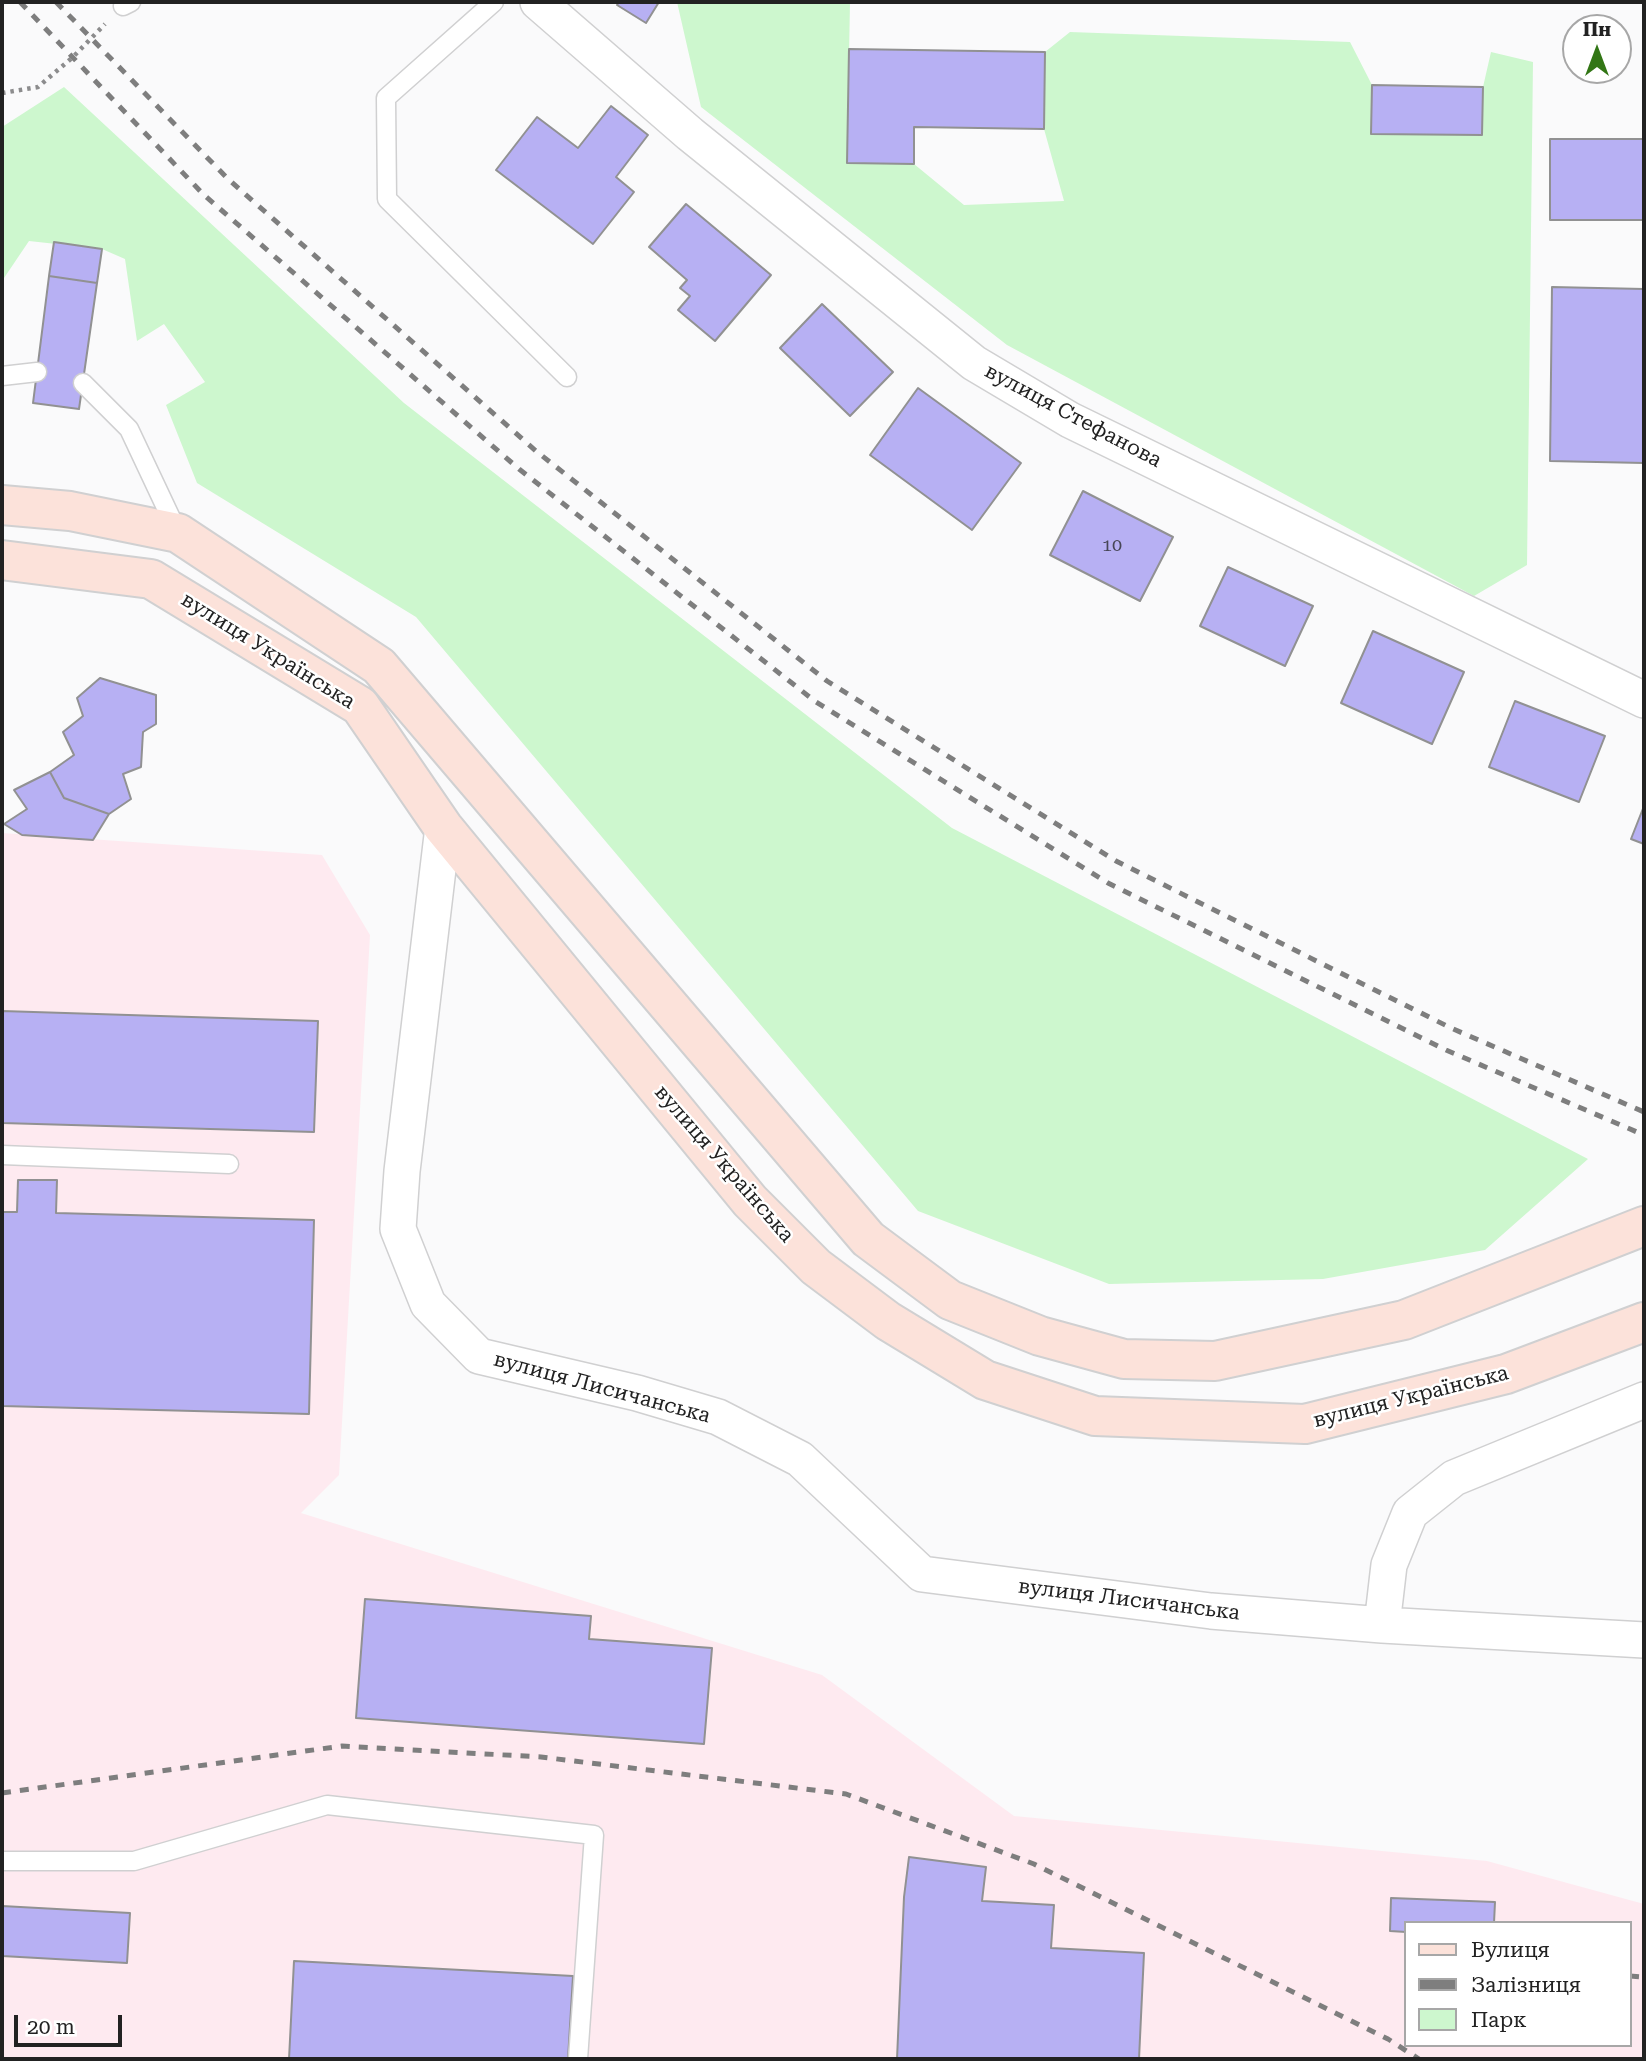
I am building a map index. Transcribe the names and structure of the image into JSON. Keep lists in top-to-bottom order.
{
  "streets": {
    "main road": ["вулиця Українська"],
    "street": ["вулиця Стефанова", "вулиця Лисичанська"]
  },
  "crossings": [
    ["вулиця Українська", "вулиця Лисичанська"]
  ],
  "house_numbers": ["10"],
  "legend": ["Вулиця", "Залізниця", "Парк"],
  "scale_bar": "20 m",
  "north": "top"
}
